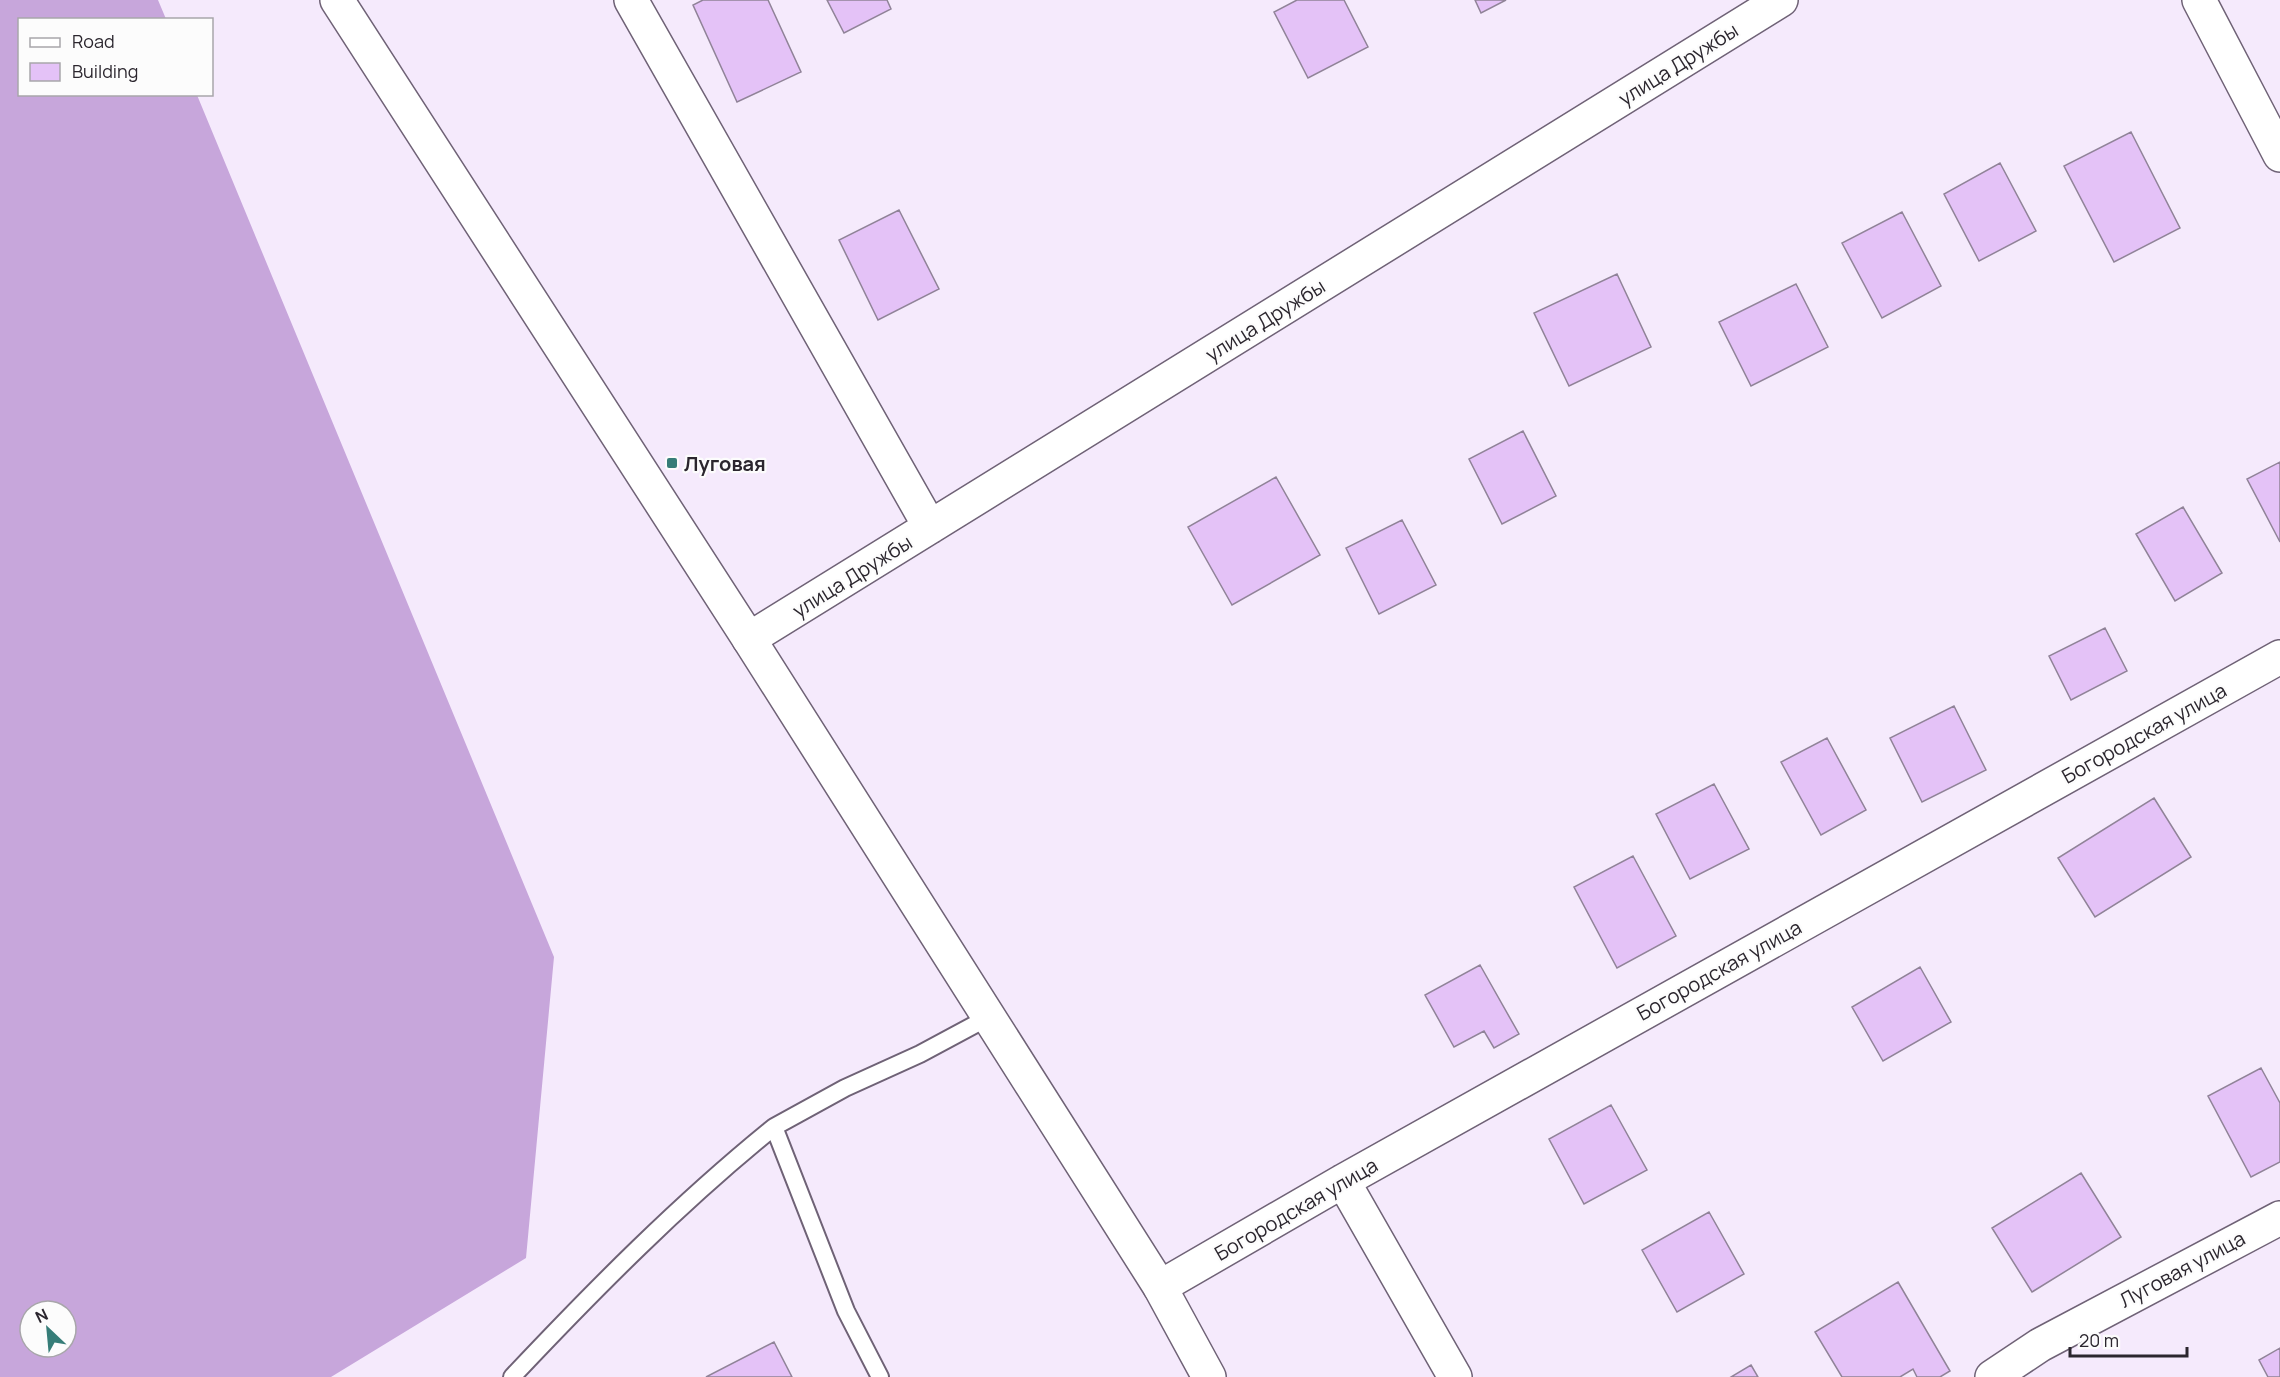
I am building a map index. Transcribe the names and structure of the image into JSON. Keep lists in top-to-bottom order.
{
  "streets": {
    "street": ["улица Дружбы", "Богородская улица", "Луговая улица"]
  },
  "places": {
    "transit": ["Луговая"]
  },
  "legend": ["Road", "Building"],
  "scale_bar": "20 m",
  "north": "top left"
}
